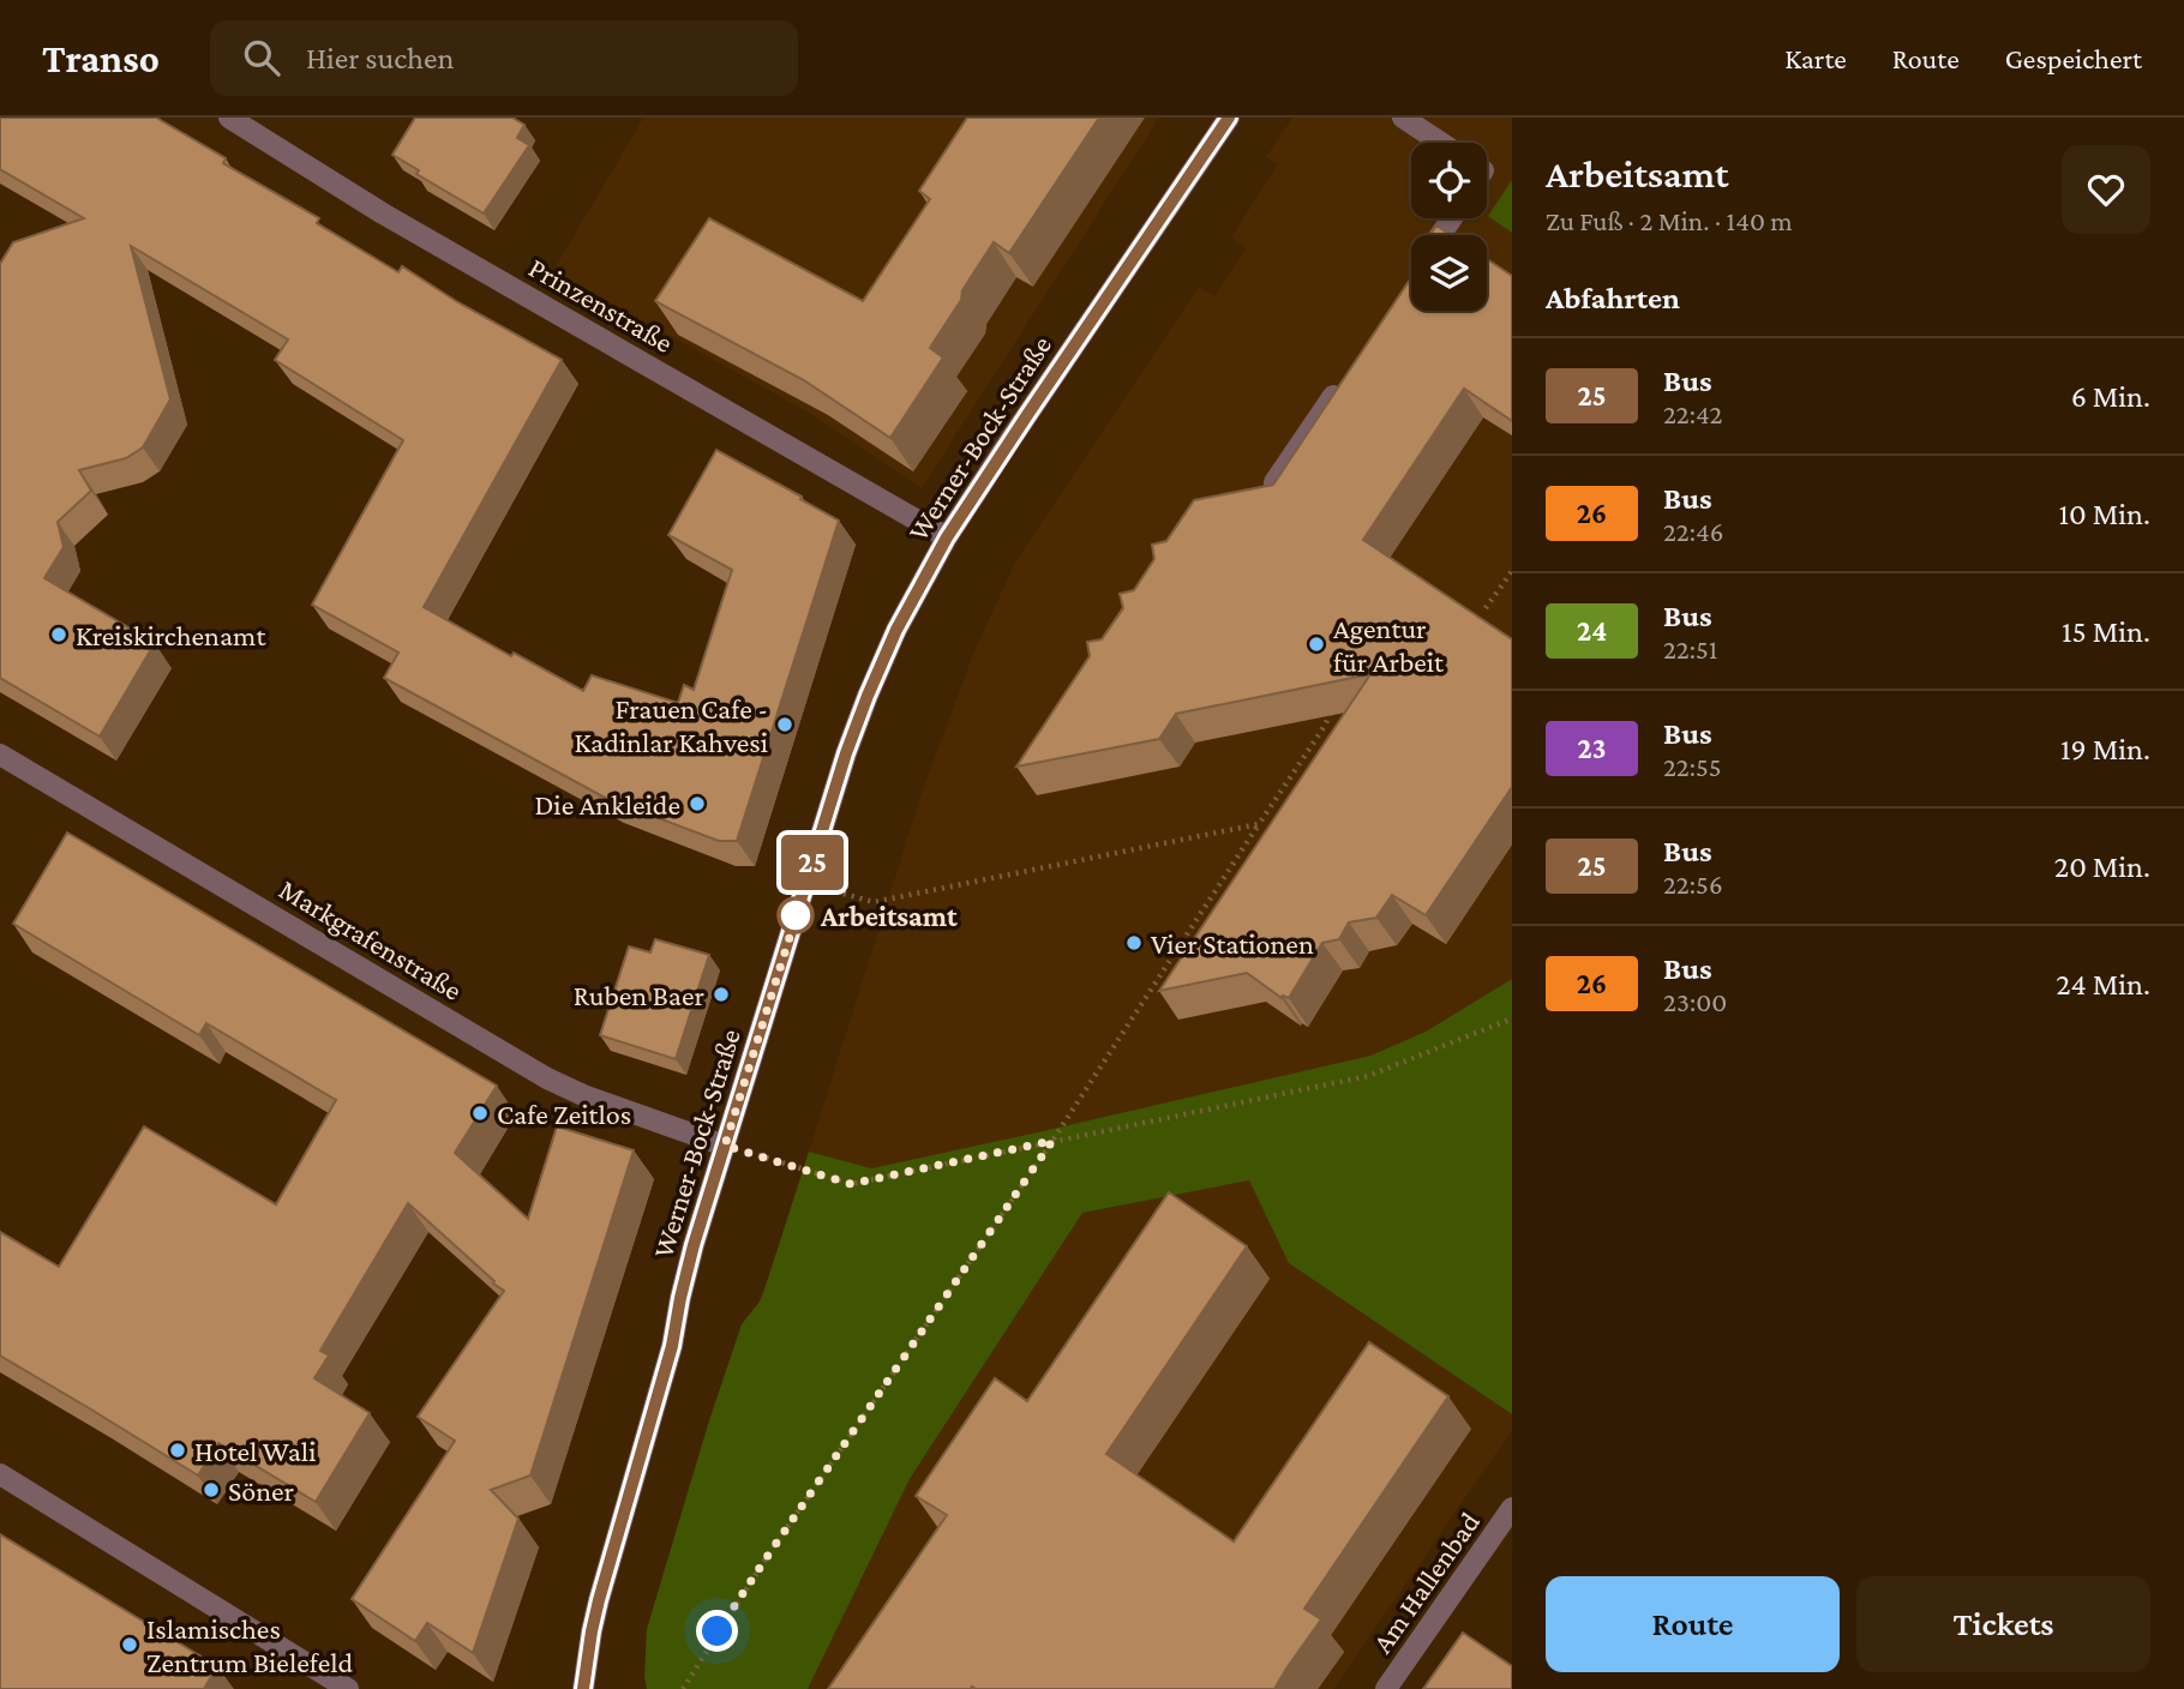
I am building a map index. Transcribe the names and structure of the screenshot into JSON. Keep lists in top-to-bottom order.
{
  "streets": {
    "street": [
      "Prinzenstraße",
      "Werner-Bock-Straße",
      "Markgrafenstraße",
      "Am Hallenbad"
    ]
  },
  "crossings": [
    ["Prinzenstraße", "Werner-Bock-Straße"],
    ["Werner-Bock-Straße", "Markgrafenstraße"]
  ],
  "places": [
    "Kreiskirchenamt",
    "Agentur für Arbeit",
    "Frauen Cafe - Kadinlar Kahvesi",
    "Die Ankleide",
    "Arbeitsamt",
    "Vier Stationen",
    "Ruben Baer",
    "Cafe Zeitlos",
    "Hotel Wali",
    "Söner",
    "Islamisches Zentrum Bielefeld"
  ],
  "lines": ["bus line 25"],
  "page": {
    "header": "Transo",
    "search": "Hier suchen",
    "nav": ["Karte", "Route", "Gespeichert"],
    "on_map": "25",
    "heading": [
      ["Arbeitsamt", "Zu Fuß · 2 Min. · 140 m"],
      "Abfahrten"
    ],
    "list": [
      {
        "mark": "25",
        "name": "Bus",
        "note": "22:42",
        "value": "6 Min."
      },
      {
        "mark": "26",
        "name": "Bus",
        "note": "22:46",
        "value": "10 Min."
      },
      {
        "mark": "24",
        "name": "Bus",
        "note": "22:51",
        "value": "15 Min."
      },
      {
        "mark": "23",
        "name": "Bus",
        "note": "22:55",
        "value": "19 Min."
      },
      {
        "mark": "25",
        "name": "Bus",
        "note": "22:56",
        "value": "20 Min."
      },
      {
        "mark": "26",
        "name": "Bus",
        "note": "23:00",
        "value": "24 Min."
      }
    ],
    "buttons": ["Route", "Tickets"]
  }
}
